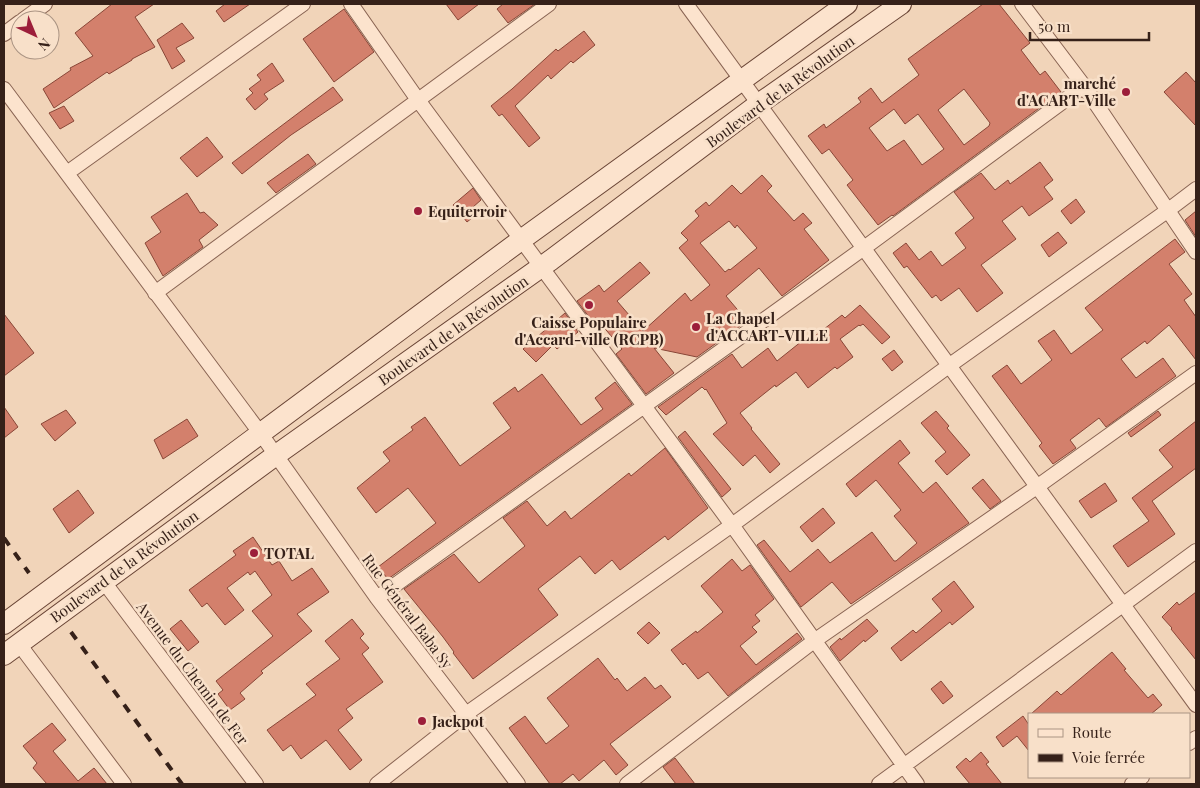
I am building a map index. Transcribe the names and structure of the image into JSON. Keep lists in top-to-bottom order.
{
  "streets": {
    "main road": ["Boulevard de la Révolution"],
    "street": ["Rue Général Baba Sy", "Avenue du Chemin de Fer"]
  },
  "crossings": [
    ["Boulevard de la Révolution", "Rue Général Baba Sy"],
    ["Boulevard de la Révolution", "Avenue du Chemin de Fer"]
  ],
  "places": [
    "marché d'ACART-Ville",
    "Equiterroir",
    "Caisse Populaire d'Accard-ville (RCPB)",
    "La Chapel d'ACCART-VILLE",
    "TOTAL",
    "Jackpot"
  ],
  "legend": ["Route", "Voie ferrée"],
  "scale_bar": "50 m",
  "north": "bottom right"
}
